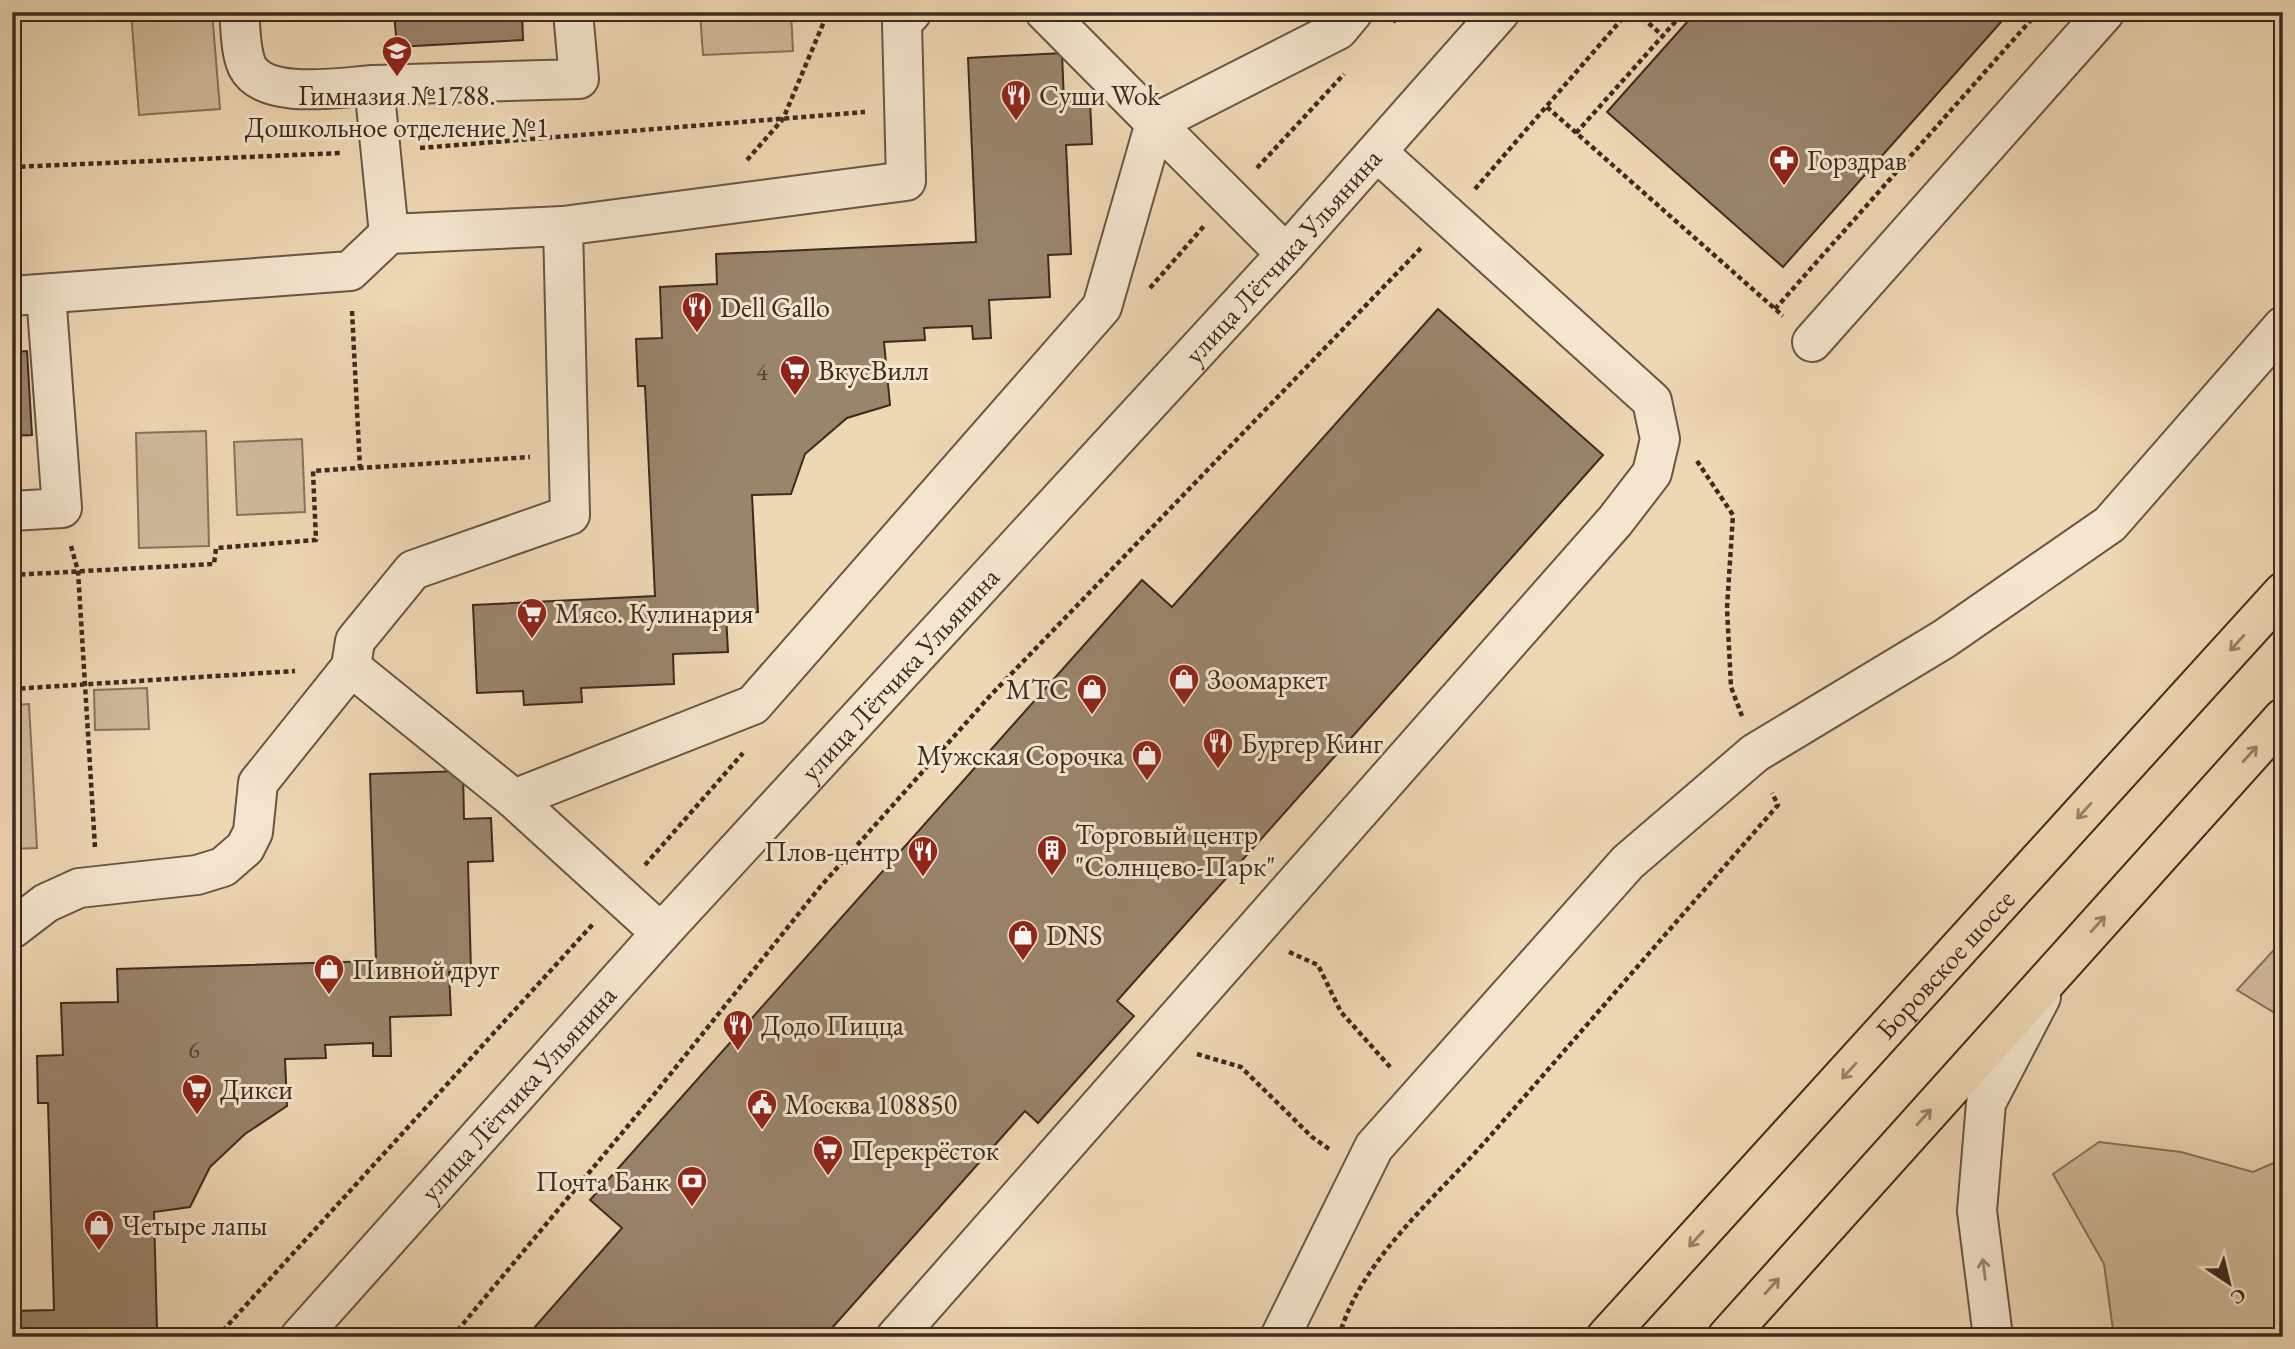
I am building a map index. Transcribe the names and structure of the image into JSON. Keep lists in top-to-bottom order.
{
  "streets": {
    "main road": ["Боровское шоссе"],
    "street": ["улица Лётчика Ульянина"]
  },
  "places": {
    "school or university": ["Гимназия №1788. Дошкольное отделение №1"],
    "restaurant": [
      "Суши Wok",
      "Dell Gallo",
      "Бургер Кинг",
      "Плов-центр",
      "Додо Пицца"
    ],
    "pharmacy": ["Горздрав"],
    "supermarket": [
      "ВкусВилл",
      "Мясо. Кулинария",
      "Дикси",
      "Перекрёсток"
    ],
    "shop": [
      "Зоомаркет",
      "МТС",
      "Мужская Сорочка",
      "DNS",
      "Пивной друг",
      "Четыре лапы"
    ],
    "building": ["Торговый центр \"Солнцево-Парк\""],
    "public building": ["Москва 108850"],
    "bank": ["Почта Банк"]
  },
  "house_numbers": ["4", "6"],
  "north": "bottom right"
}
